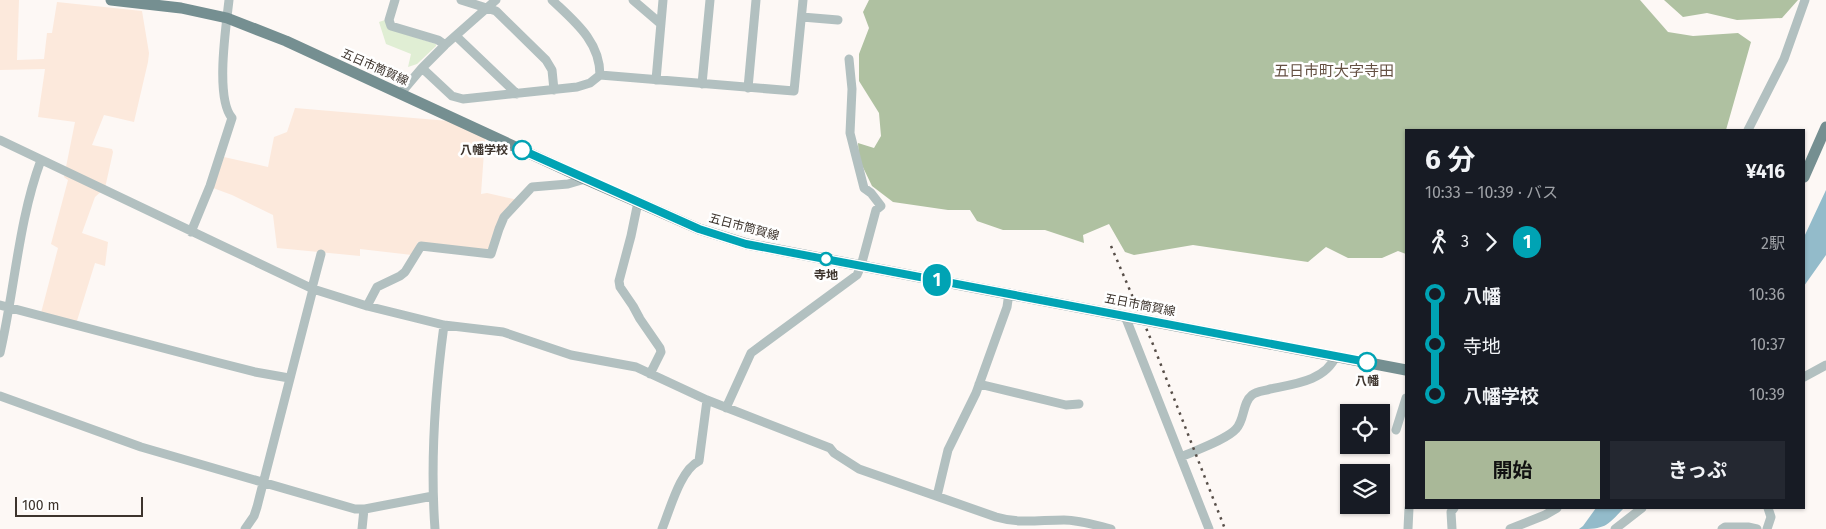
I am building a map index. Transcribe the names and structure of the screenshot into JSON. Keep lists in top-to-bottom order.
{
  "streets": {
    "main road": ["五日市筒賀線"]
  },
  "districts": ["五日市町大字寺田"],
  "places": ["八幡学校", "寺地", "八幡"],
  "lines": ["bus line 1"],
  "scale_bar": "100 m",
  "page": {
    "on_map": "1",
    "heading": ["6 分", "10:33 – 10:39 · バス", "¥416"],
    "legs": ["3", "1", "2駅"],
    "list": [
      {
        "name": "八幡",
        "value": "10:36"
      },
      {
        "name": "寺地",
        "value": "10:37"
      },
      {
        "name": "八幡学校",
        "value": "10:39"
      }
    ],
    "buttons": ["開始", "きっぷ"],
    "scale": "100 m"
  }
}
